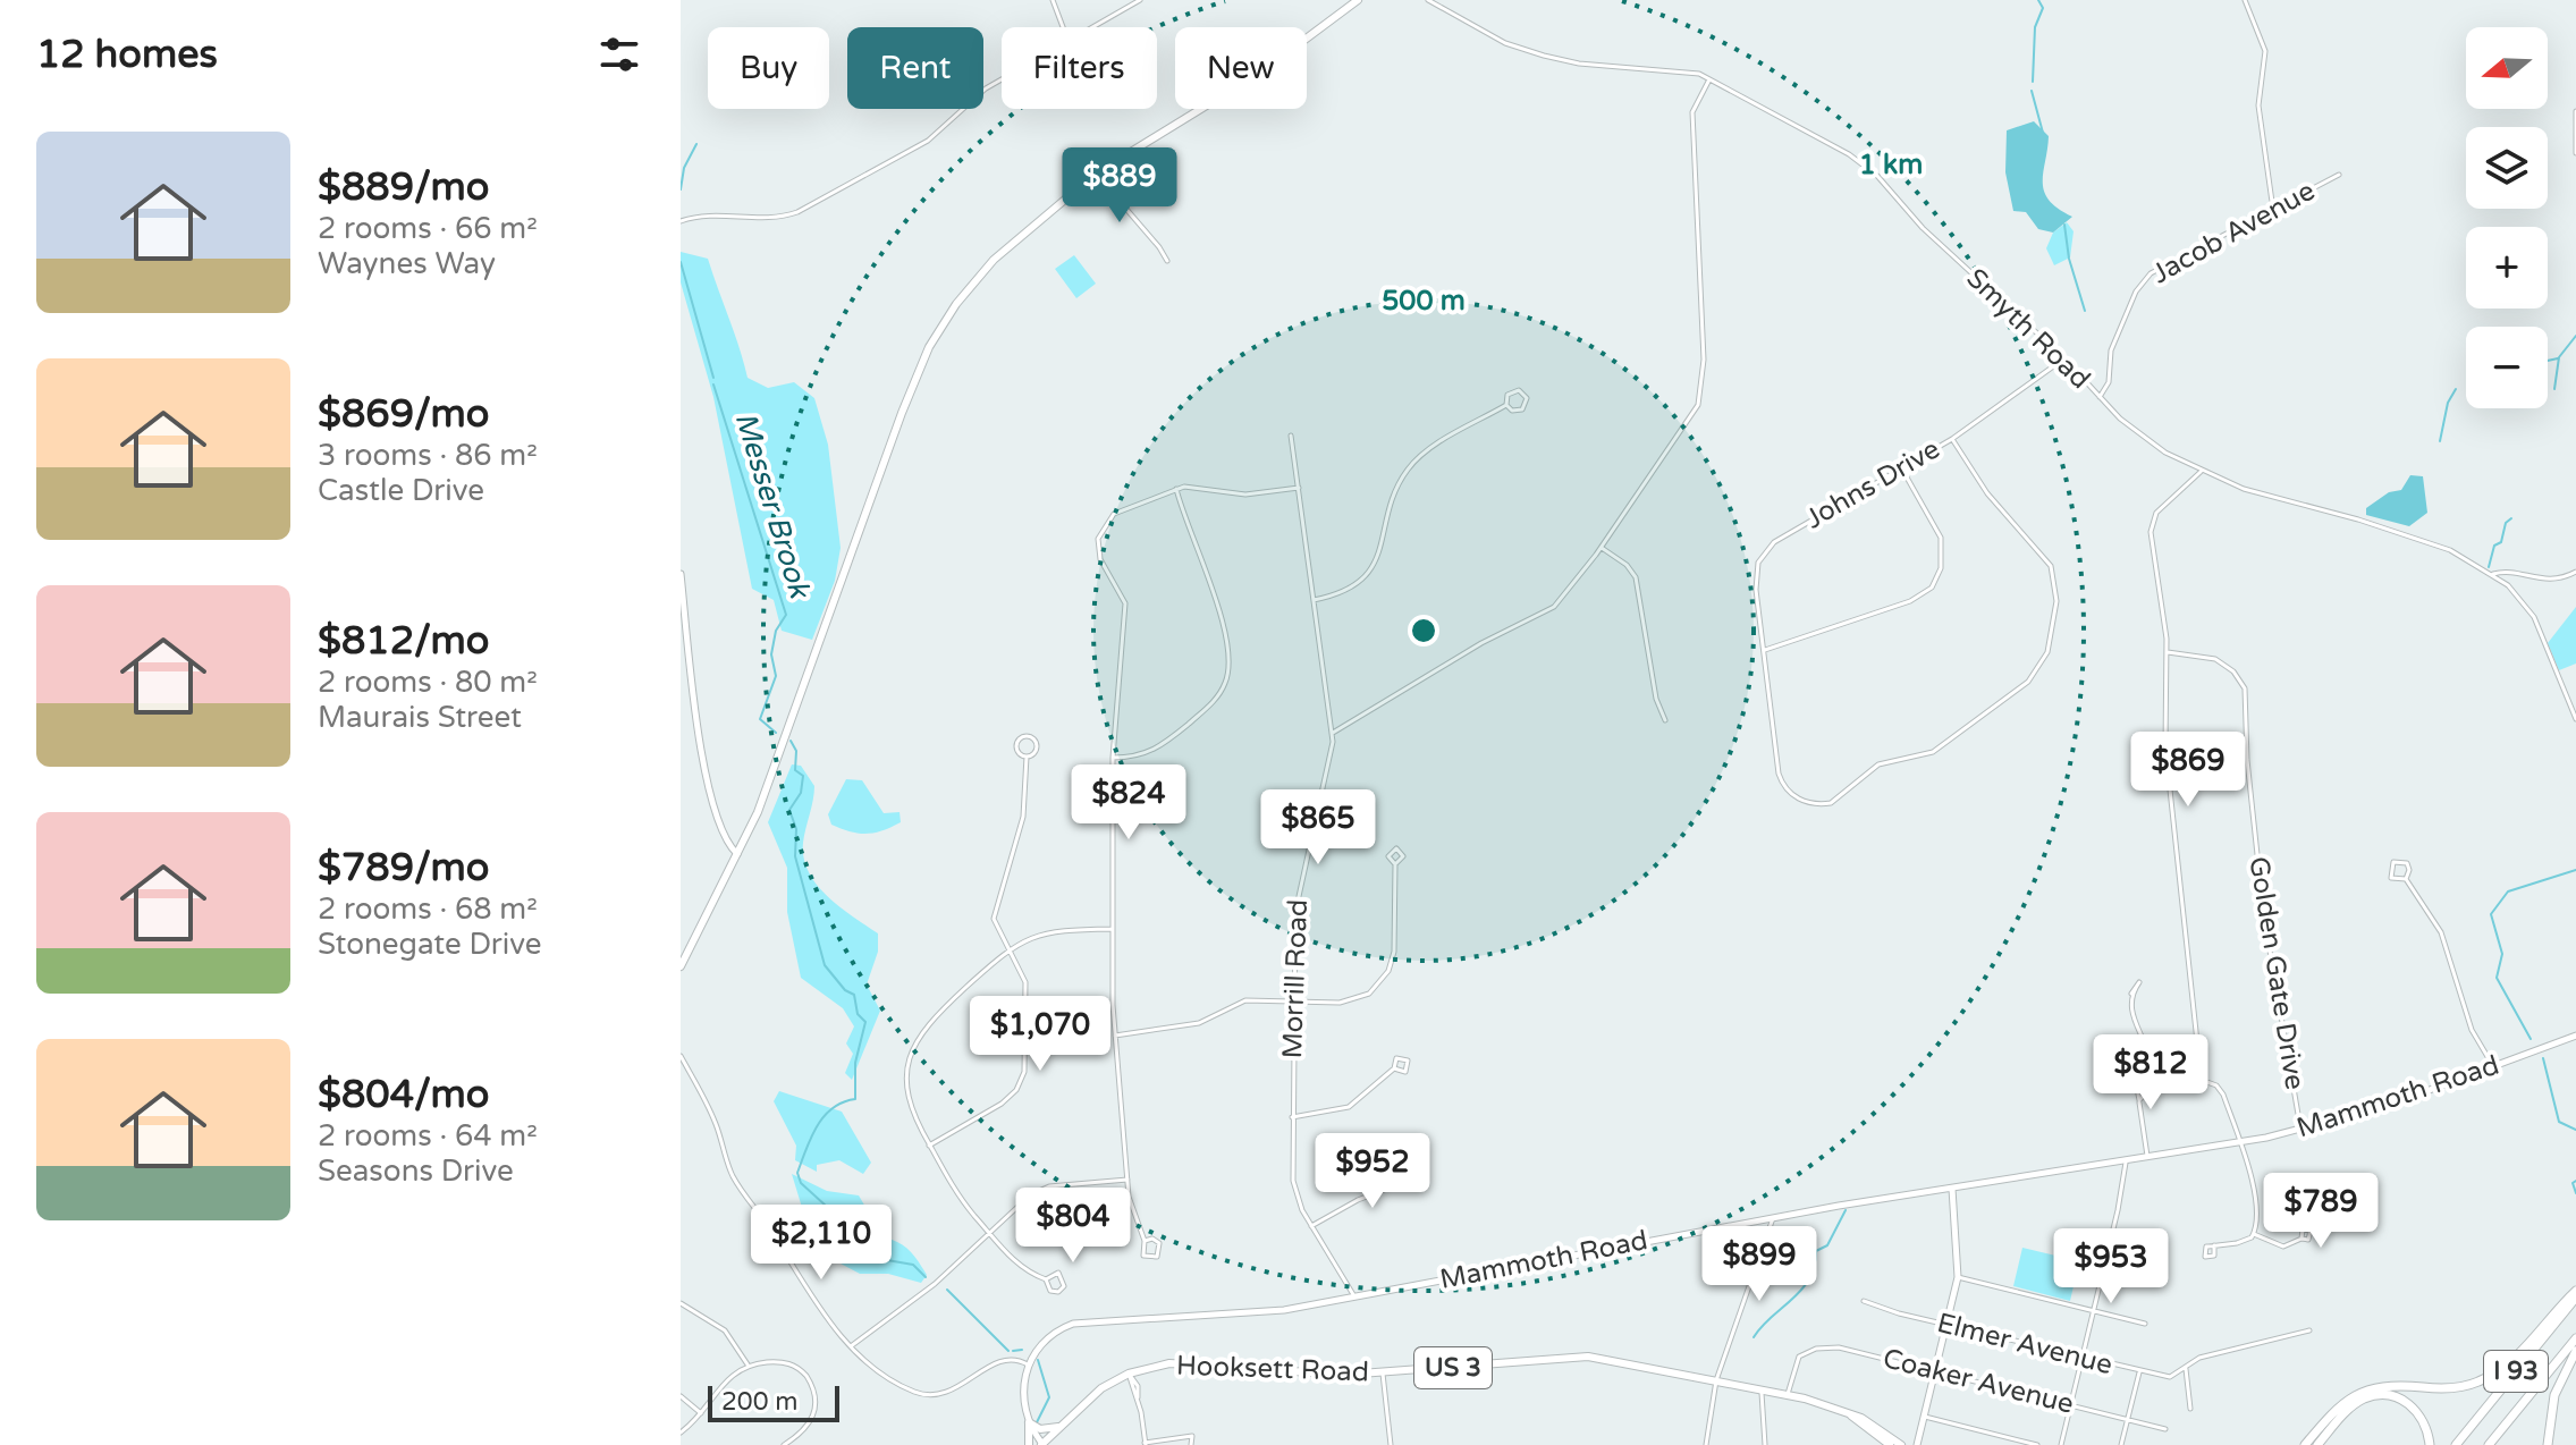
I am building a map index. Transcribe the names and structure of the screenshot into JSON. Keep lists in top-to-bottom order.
{
  "streets": {
    "highway": ["I 93"],
    "main road": ["Mammoth Road", "US 3", "Hooksett Road"],
    "street": [
      "Jacob Avenue",
      "Smyth Road",
      "Johns Drive",
      "Golden Gate Drive",
      "Morrill Road",
      "Elmer Avenue",
      "Coaker Avenue"
    ]
  },
  "crossings": [
    ["Jacob Avenue", "Smyth Road"],
    ["Smyth Road", "Johns Drive"],
    ["Golden Gate Drive", "Mammoth Road"],
    ["Morrill Road", "Mammoth Road"],
    ["Hooksett Road", "Coaker Avenue"]
  ],
  "water": ["Messer Brook"],
  "scale_bar": "200 m",
  "north": "left",
  "page": {
    "heading": "12 homes",
    "map_buttons": ["+", "−"],
    "chip": [
      "Buy",
      "Rent",
      "Filters",
      "New"
    ],
    "list": [
      {
        "name": "$889/mo",
        "note": "2 rooms · 66 m² · Waynes Way"
      },
      {
        "name": "$869/mo",
        "note": "3 rooms · 86 m² · Castle Drive"
      },
      {
        "name": "$812/mo",
        "note": "2 rooms · 80 m² · Maurais Street"
      },
      {
        "name": "$789/mo",
        "note": "2 rooms · 68 m² · Stonegate Drive"
      },
      {
        "name": "$804/mo",
        "note": "2 rooms · 64 m² · Seasons Drive"
      }
    ],
    "price": [
      "$889",
      "$869",
      "$824",
      "$865",
      "$1,070",
      "$812",
      "$952",
      "$789",
      "$804",
      "$2,110",
      "$899",
      "$953"
    ],
    "scale": "200 m"
  },
  "rings": ["1 km", "500 m"]
}
